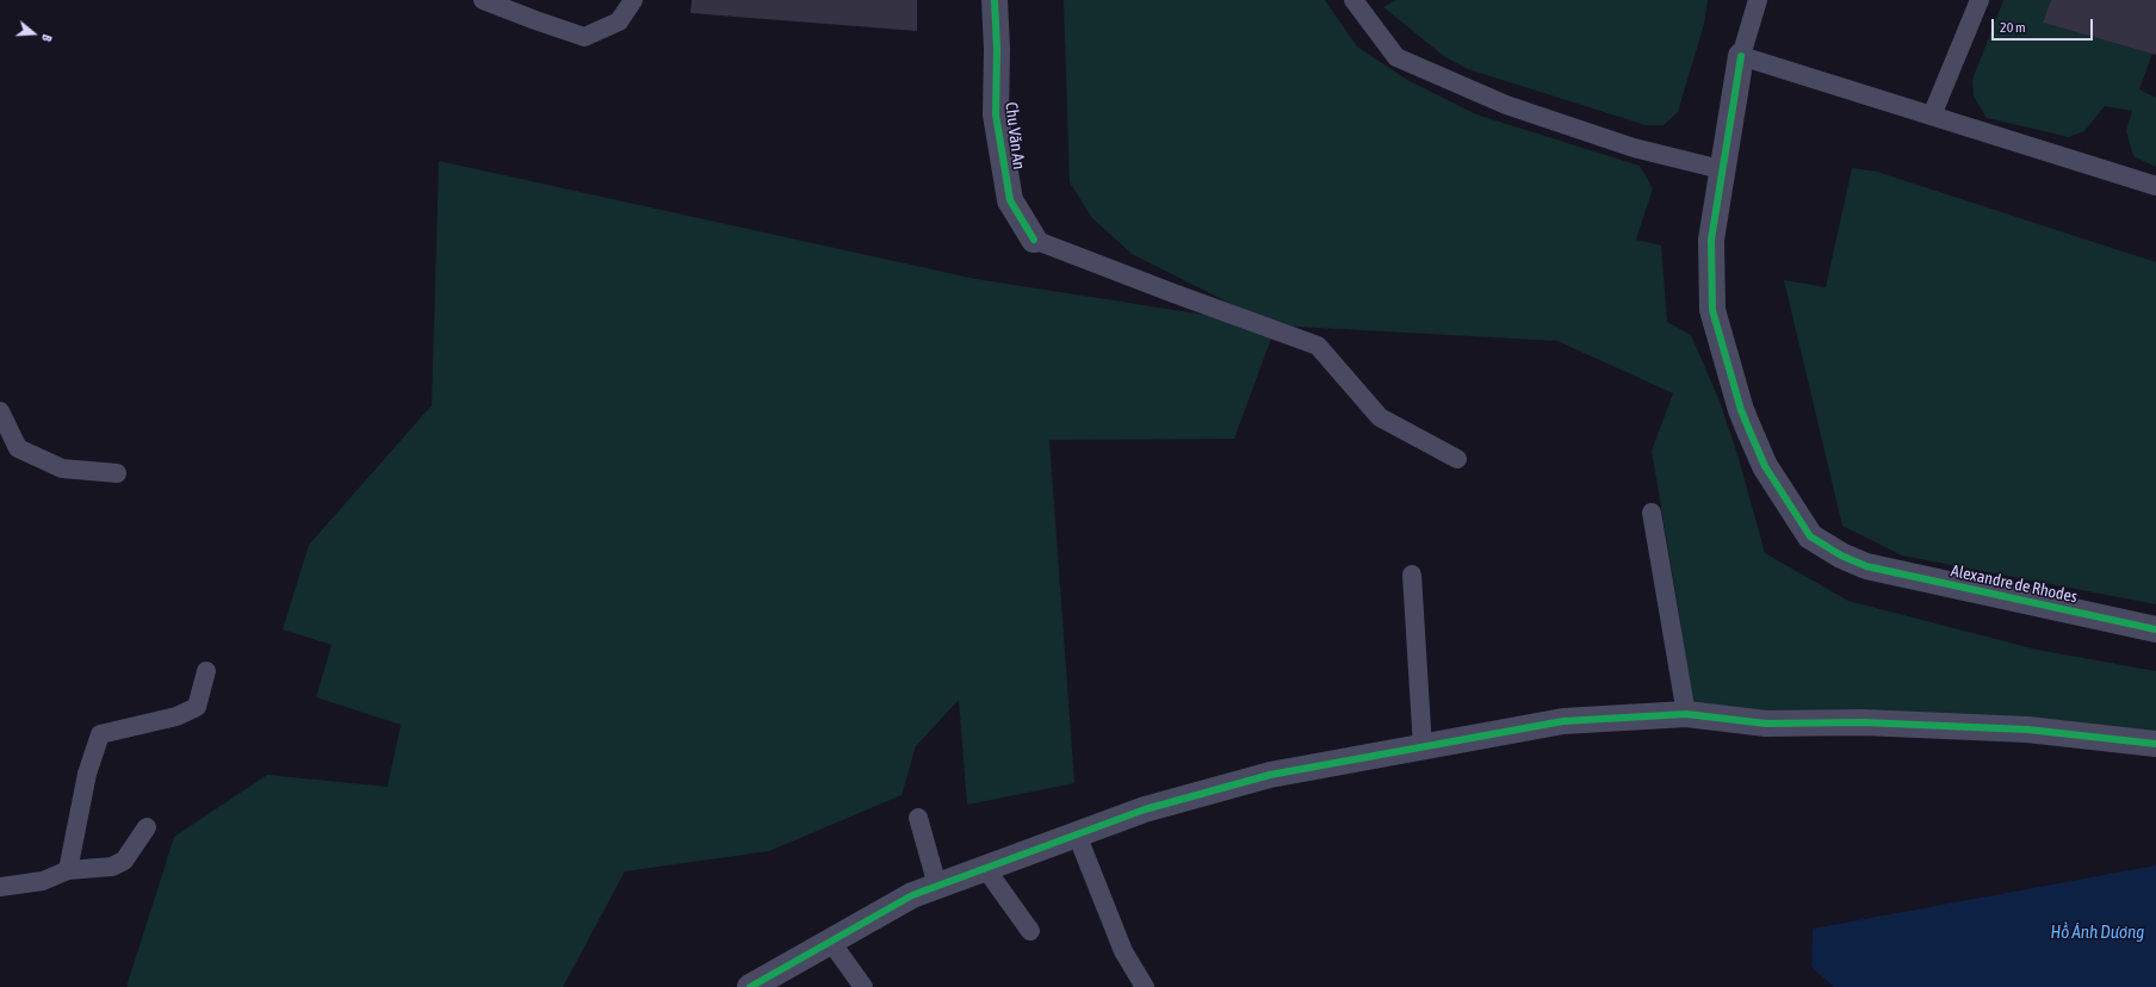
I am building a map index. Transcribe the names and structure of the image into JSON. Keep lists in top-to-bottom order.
{
  "streets": {
    "street": ["Chu Văn An", "Alexandre de Rhodes"]
  },
  "water": ["Hồ Ánh Dương"],
  "scale_bar": "20 m",
  "north": "right"
}
